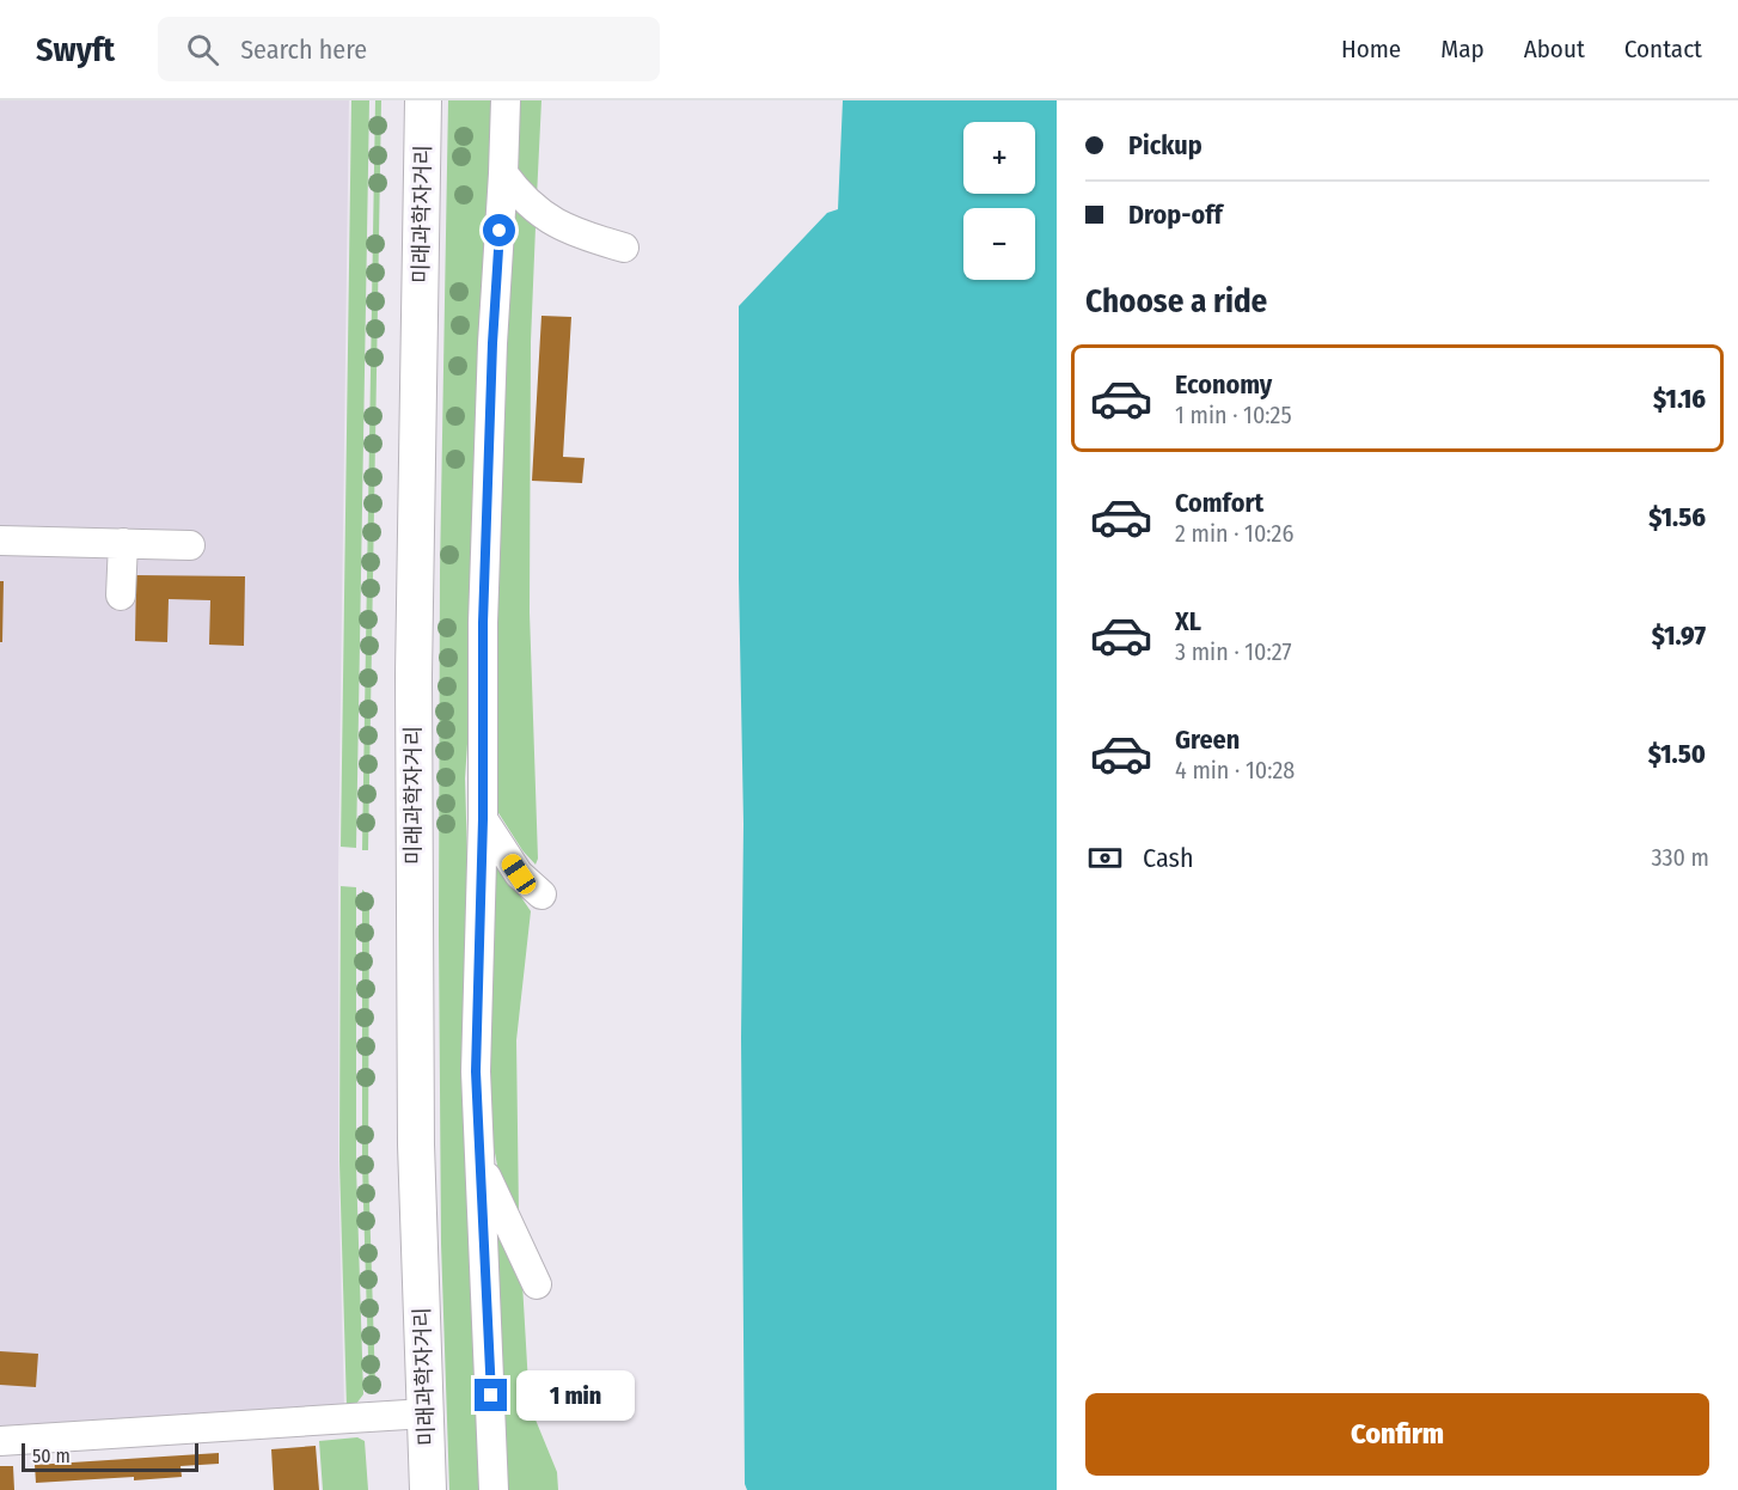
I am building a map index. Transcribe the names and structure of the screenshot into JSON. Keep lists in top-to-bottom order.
{
  "streets": {
    "main road": ["미래과학자거리"]
  },
  "scale_bar": "50 m",
  "page": {
    "header": "Swyft",
    "search": "Search here",
    "nav": [
      "Home",
      "Map",
      "About",
      "Contact"
    ],
    "banner": ["Pickup", "Drop-off"],
    "map_buttons": ["+", "−"],
    "heading": "Choose a ride",
    "list": [
      {
        "name": "Economy",
        "note": "1 min · 10:25",
        "value": "$1.16"
      },
      {
        "name": "Comfort",
        "note": "2 min · 10:26",
        "value": "$1.56"
      },
      {
        "name": "XL",
        "note": "3 min · 10:27",
        "value": "$1.97"
      },
      {
        "name": "Green",
        "note": "4 min · 10:28",
        "value": "$1.50"
      }
    ],
    "pay": ["Cash", "330 m"],
    "bubble": "1 min",
    "buttons": "Confirm",
    "scale": "50 m"
  }
}
